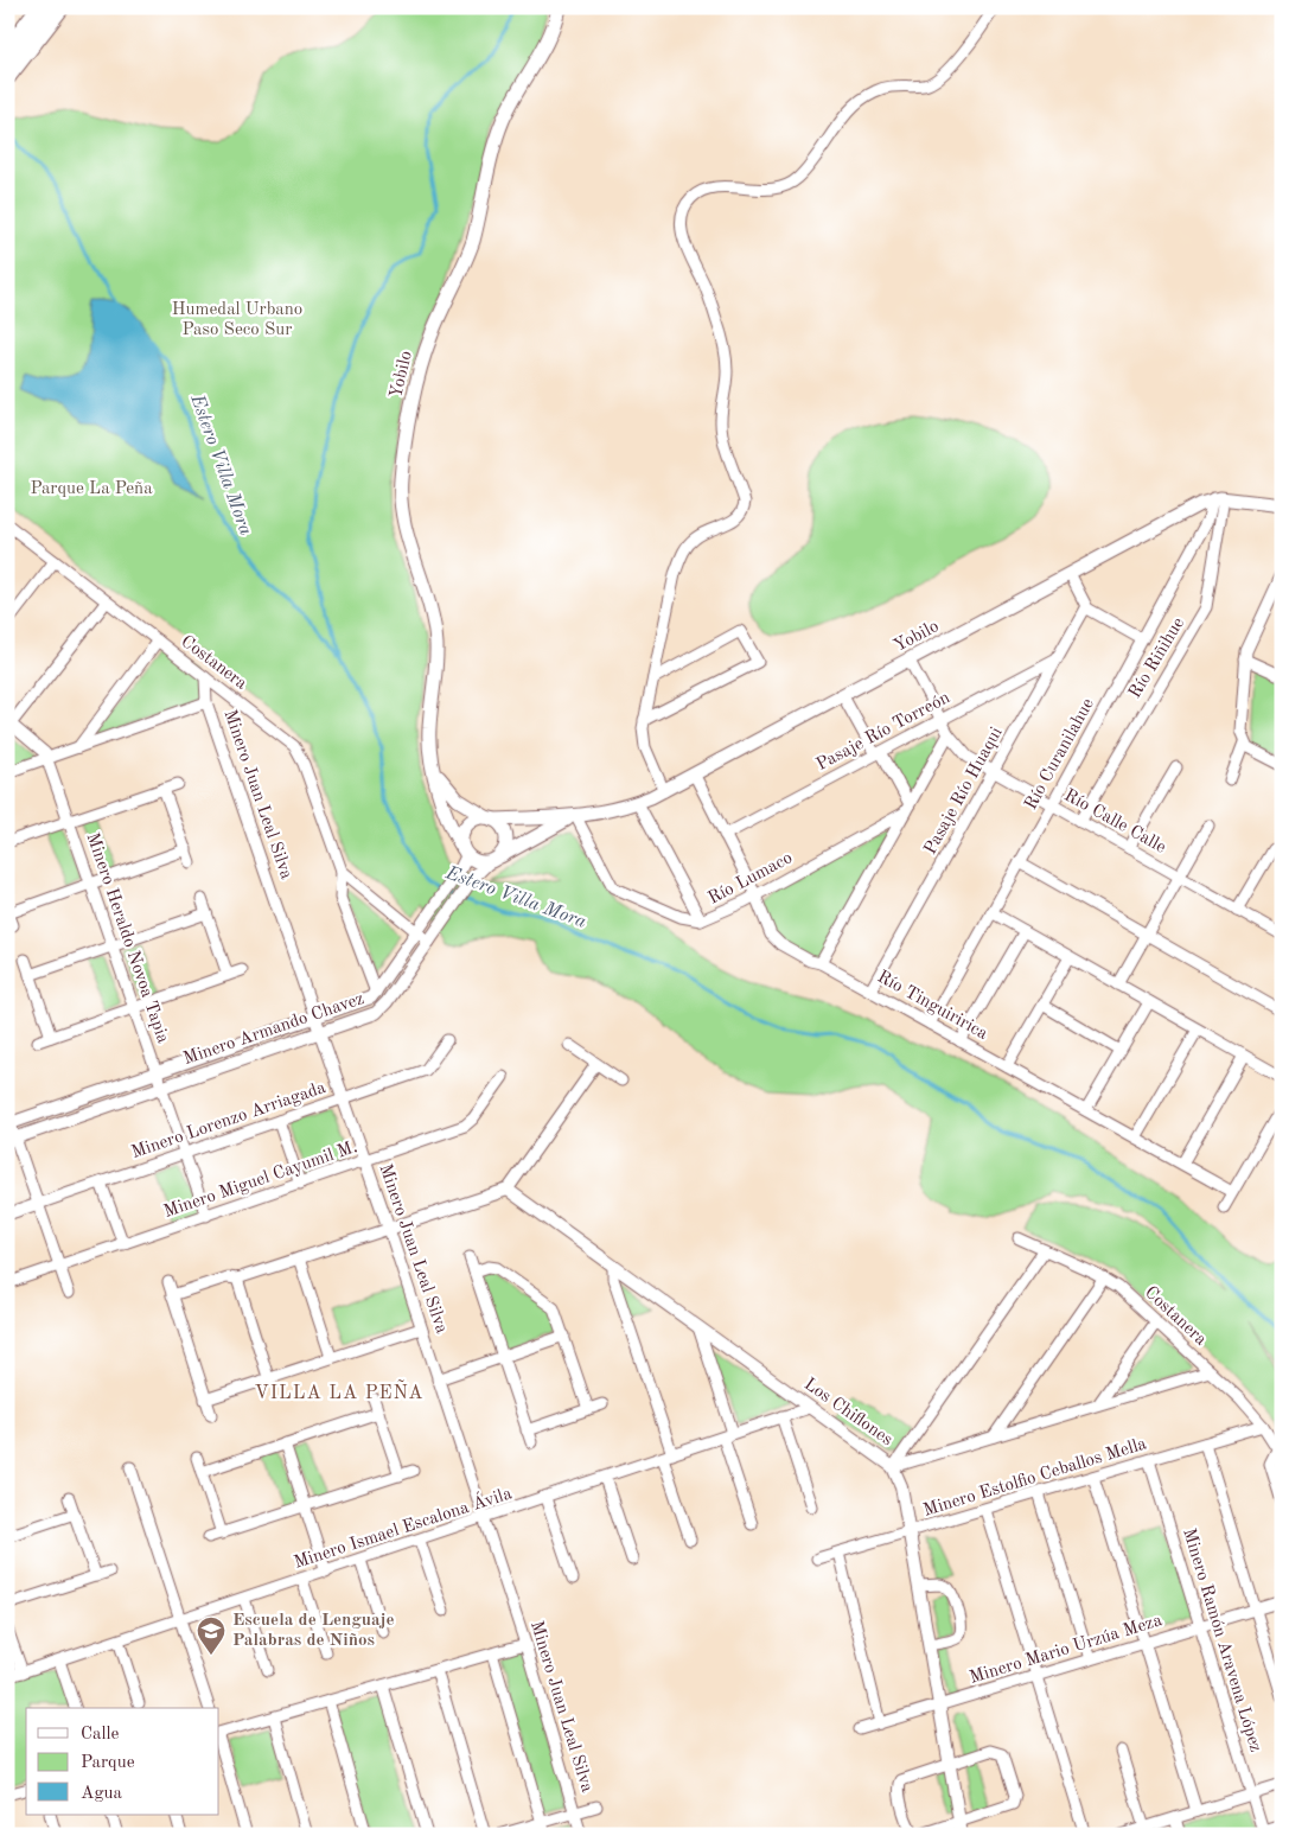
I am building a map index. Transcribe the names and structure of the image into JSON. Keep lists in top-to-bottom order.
{
  "streets": {
    "main road": ["Yobilo"],
    "street": [
      "Río Riñihue",
      "Costanera",
      "Pasaje Río Torreón",
      "Río Curanilahue",
      "Pasaje Río Huaqui",
      "Minero Juan Leal Silva",
      "Río Calle Calle",
      "Río Lumaco",
      "Minero Heraldo Novoa Tapia",
      "Río Tinguiririca",
      "Minero Armando Chavez",
      "Minero Lorenzo Arriagada",
      "Minero Miguel Cayumil M.",
      "Los Chiflones",
      "Minero Estolfio Ceballos Mella",
      "Minero Ismael Escalona Ávila",
      "Minero Ramón Aravena López",
      "Minero Mario Urzúa Meza"
    ]
  },
  "crossings": [
    ["Yobilo", "Río Riñihue"],
    ["Yobilo", "Río Curanilahue"],
    ["Yobilo", "Río Calle Calle"],
    ["Yobilo", "Río Lumaco"],
    ["Yobilo", "Río Tinguiririca"],
    ["Yobilo", "Minero Armando Chavez"],
    ["Río Riñihue", "Río Curanilahue"],
    ["Río Riñihue", "Río Calle Calle"],
    ["Costanera", "Minero Juan Leal Silva"],
    ["Costanera", "Minero Armando Chavez"],
    ["Costanera", "Minero Estolfio Ceballos Mella"],
    ["Pasaje Río Torreón", "Pasaje Río Huaqui"],
    ["Pasaje Río Torreón", "Río Calle Calle"],
    ["Pasaje Río Torreón", "Río Tinguiririca"],
    ["Río Curanilahue", "Río Calle Calle"],
    ["Río Curanilahue", "Río Tinguiririca"],
    ["Pasaje Río Huaqui", "Río Calle Calle"],
    ["Pasaje Río Huaqui", "Río Tinguiririca"],
    ["Minero Juan Leal Silva", "Minero Armando Chavez"],
    ["Minero Juan Leal Silva", "Minero Lorenzo Arriagada"],
    ["Minero Juan Leal Silva", "Minero Miguel Cayumil M."],
    ["Minero Juan Leal Silva", "Minero Ismael Escalona Ávila"],
    ["Río Lumaco", "Río Tinguiririca"],
    ["Minero Heraldo Novoa Tapia", "Minero Armando Chavez"],
    ["Minero Heraldo Novoa Tapia", "Minero Lorenzo Arriagada"],
    ["Minero Heraldo Novoa Tapia", "Minero Miguel Cayumil M."],
    ["Los Chiflones", "Minero Estolfio Ceballos Mella"],
    ["Los Chiflones", "Minero Ismael Escalona Ávila"],
    ["Los Chiflones", "Minero Mario Urzúa Meza"],
    ["Minero Estolfio Ceballos Mella", "Minero Ramón Aravena López"],
    ["Minero Ramón Aravena López", "Minero Mario Urzúa Meza"]
  ],
  "districts": ["VILLA LA PEÑA"],
  "water": ["Estero Villa Mora"],
  "parks": ["Humedal Urbano Paso Seco Sur", "Parque La Peña"],
  "places": {
    "school or university": ["Escuela de Lenguaje Palabras de Niños"]
  },
  "legend": ["Calle", "Parque", "Agua"]
}
